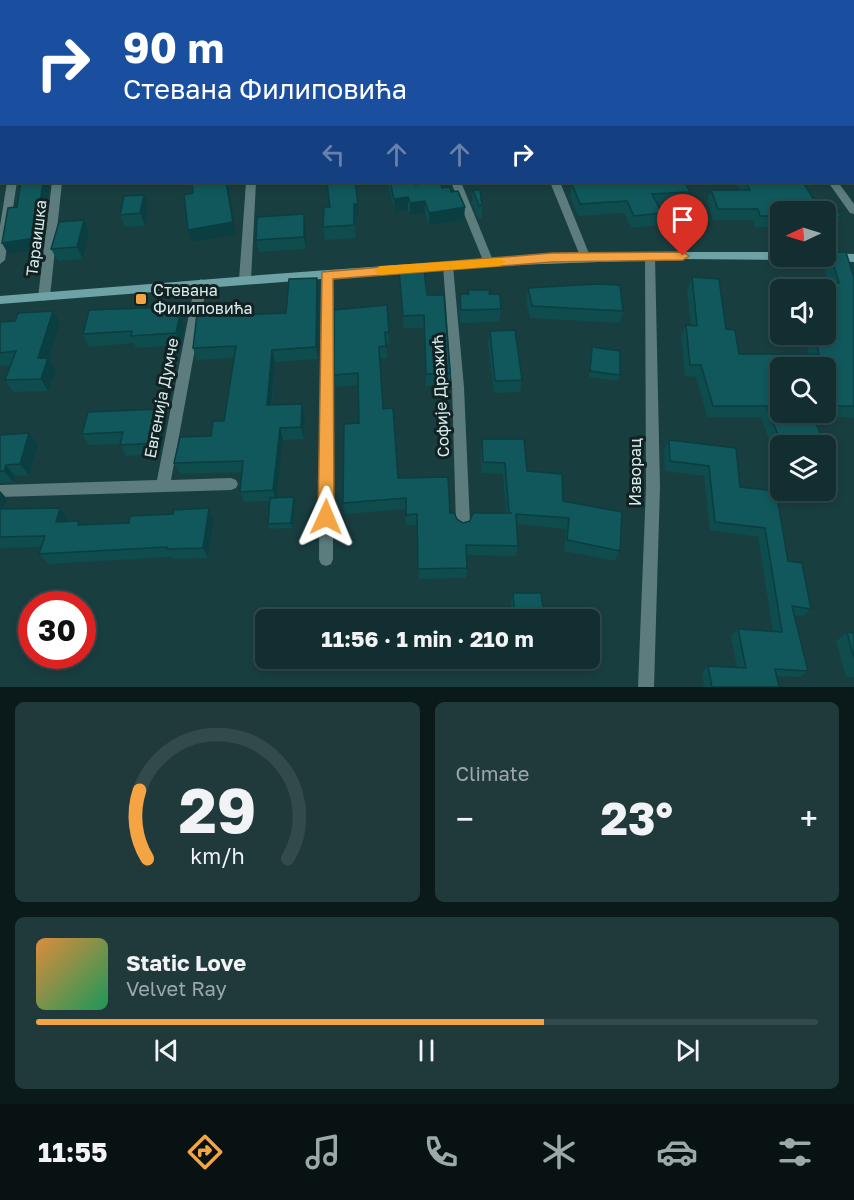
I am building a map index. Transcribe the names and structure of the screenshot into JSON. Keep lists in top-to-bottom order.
{
  "streets": {
    "street": [
      "Тараишка",
      "Софије Дражић",
      "Евгенија Думче",
      "Изворац"
    ]
  },
  "places": {
    "transit": ["Стевана Филиповића"]
  },
  "north": "left",
  "page": {
    "turn": ["90 m", "Стевана Филиповића"],
    "limit": "30",
    "trip": "11:56 · 1 min · 210 m",
    "tile": "Climate",
    "heat": ["−", "23°", "+"],
    "song": ["Static Love", "Velvet Ray"],
    "tabs": "11:55",
    "gauge": ["29", "km/h"]
  }
}
